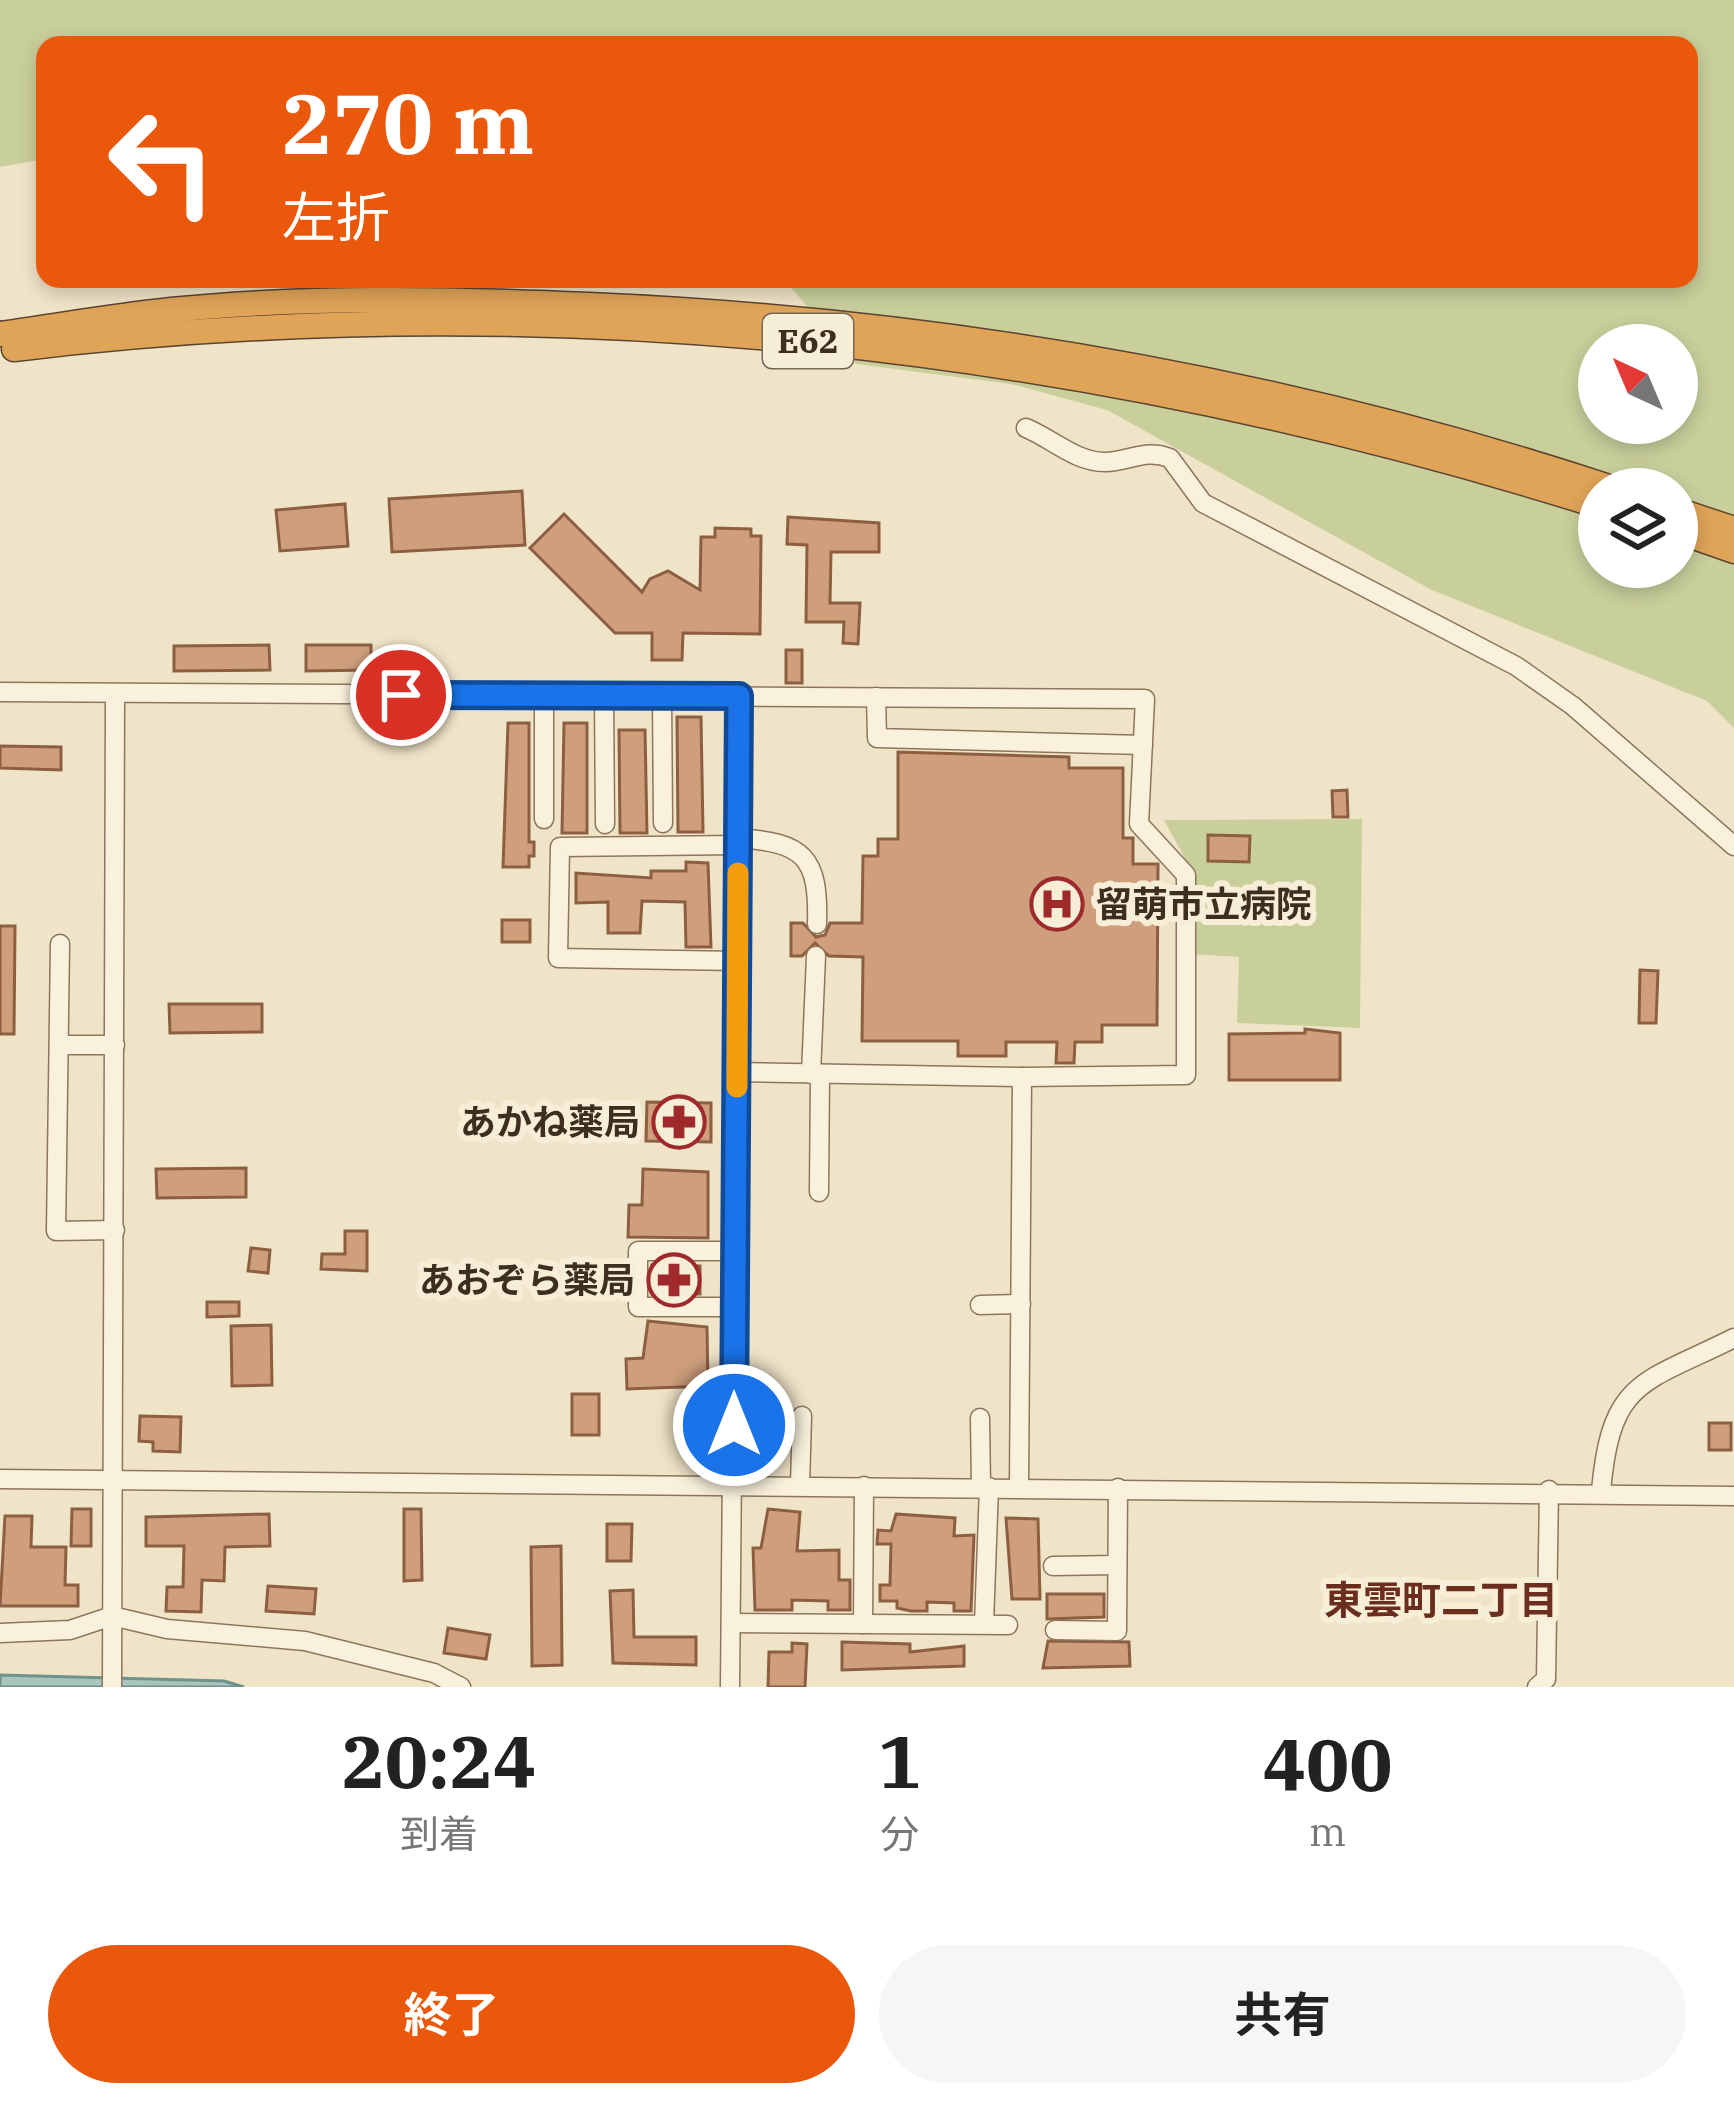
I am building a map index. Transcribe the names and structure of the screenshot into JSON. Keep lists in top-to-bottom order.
{
  "streets": {
    "highway": ["E62"]
  },
  "districts": ["東雲町二丁目"],
  "places": {
    "hospital": ["留萌市立病院"],
    "pharmacy": ["あかね薬局", "あおぞら薬局"]
  },
  "north": "top left",
  "page": {
    "turn": ["270 m", "左折"],
    "eta": [
      "20:24",
      "到着",
      "1",
      "分",
      "400",
      "m"
    ],
    "buttons": ["終了", "共有"]
  }
}
